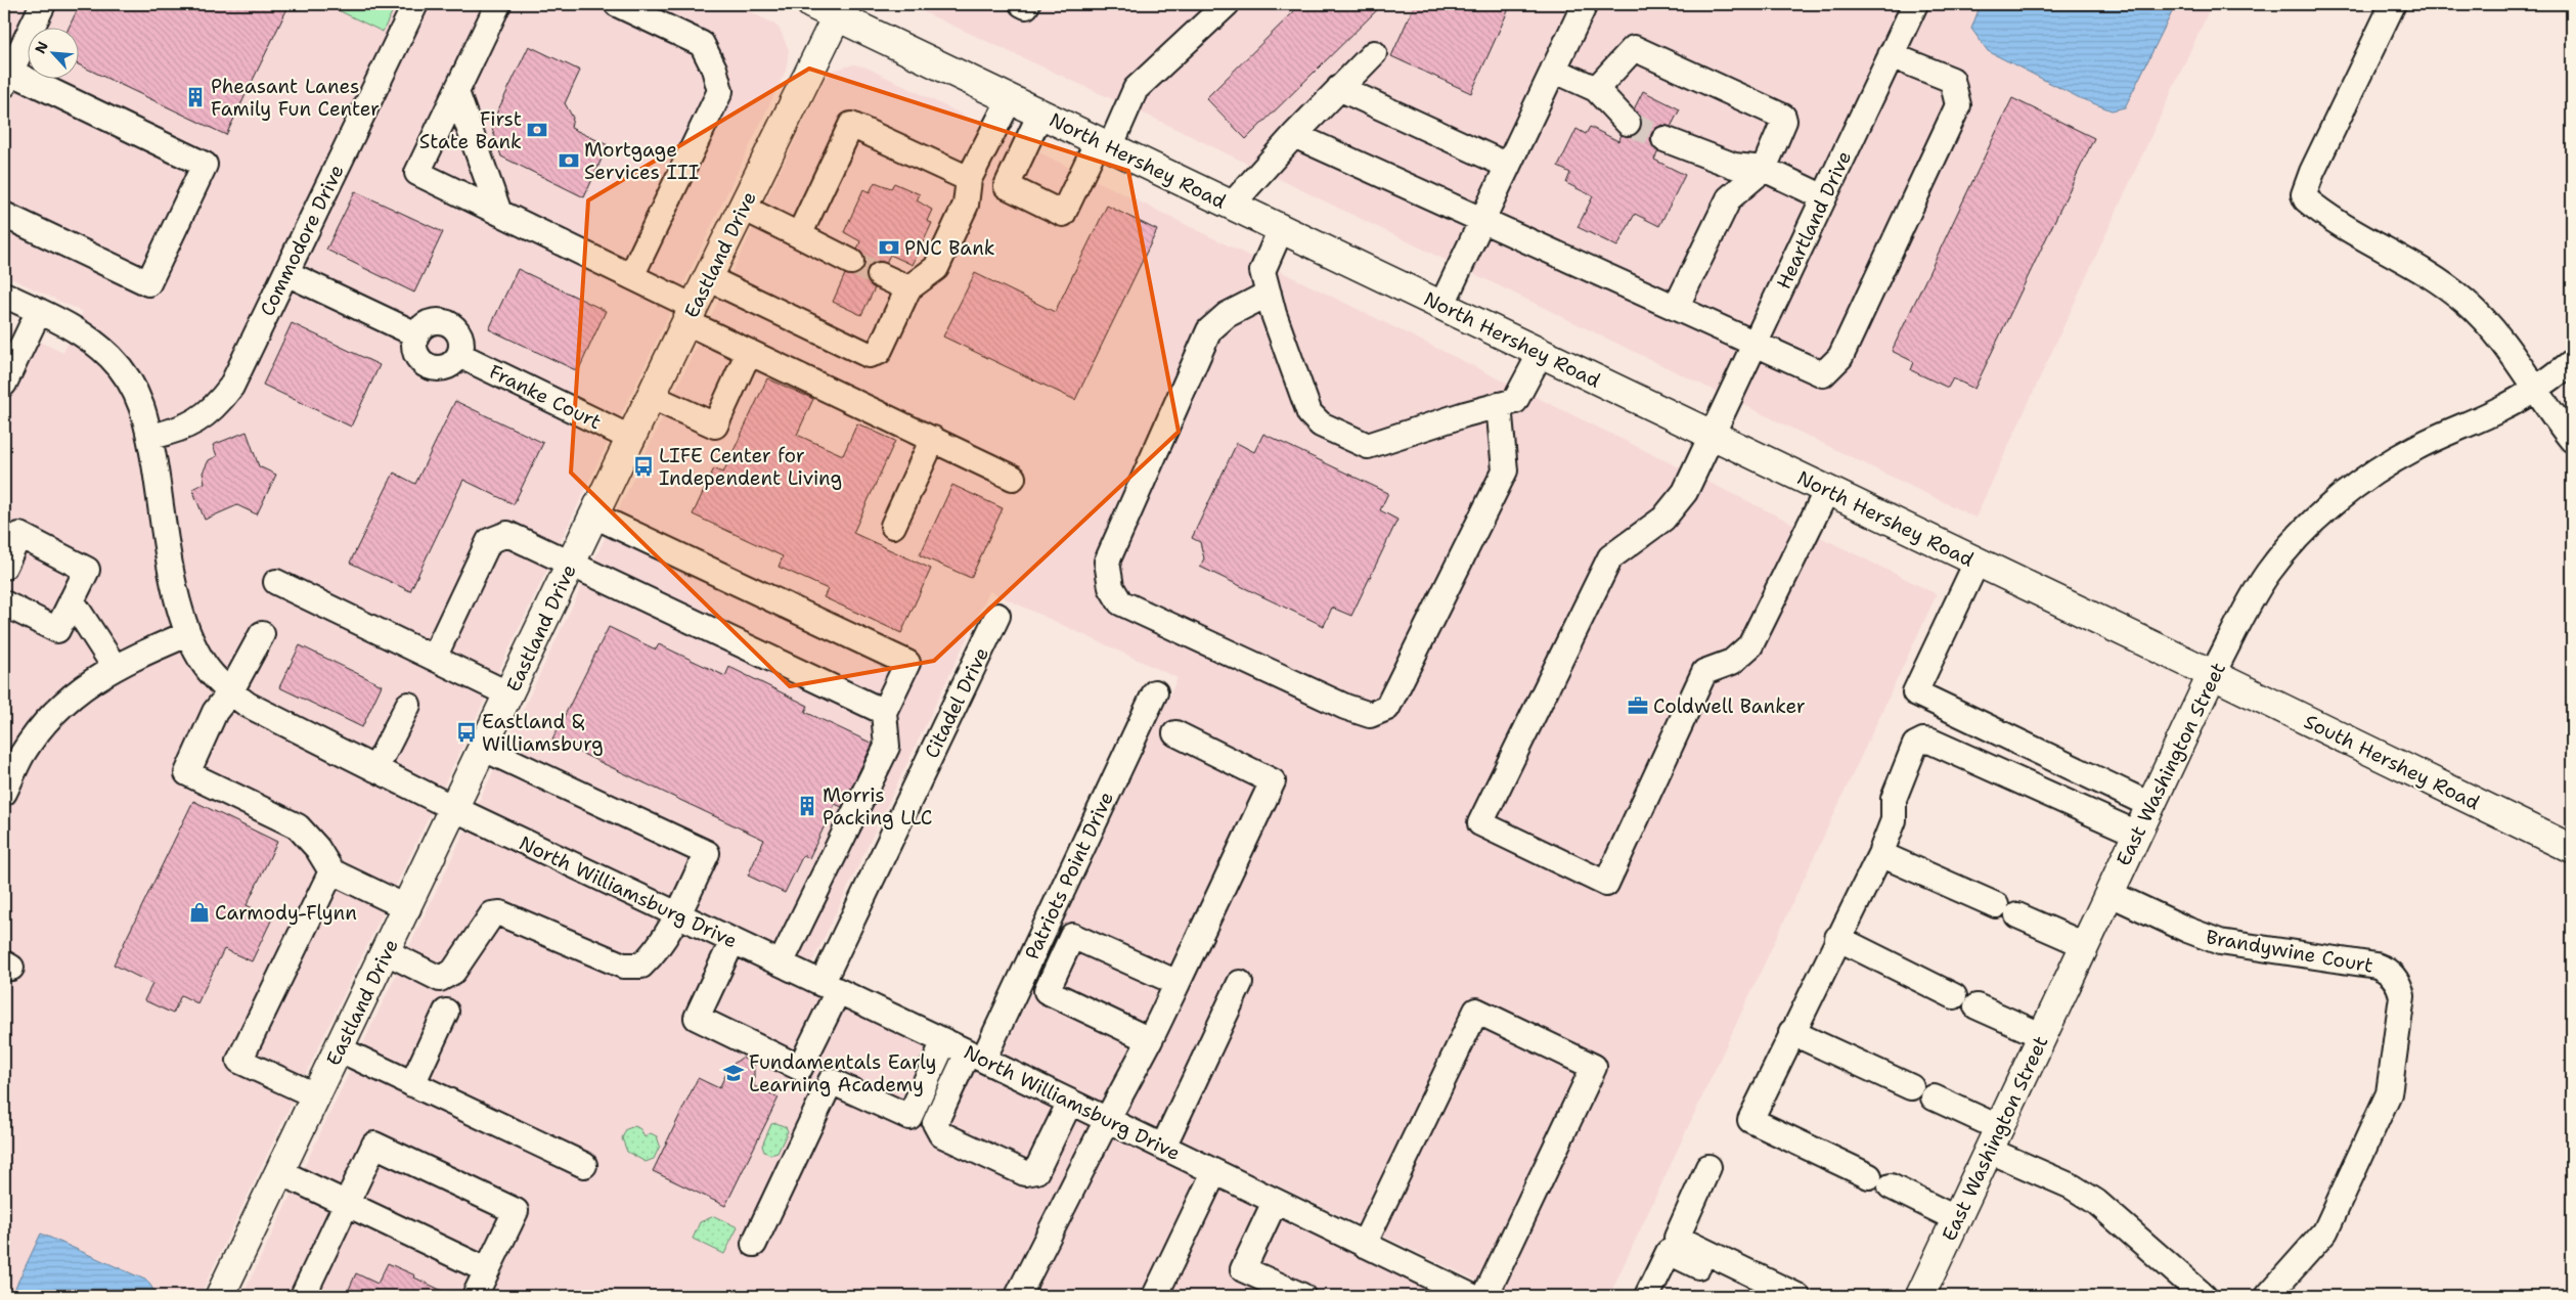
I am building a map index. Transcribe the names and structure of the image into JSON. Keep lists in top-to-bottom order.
{
  "streets": {
    "main road": [
      "North Hershey Road",
      "Eastland Drive",
      "South Hershey Road",
      "East Washington Street"
    ],
    "street": [
      "Heartland Drive",
      "Commodore Drive",
      "Franke Court",
      "Citadel Drive",
      "Patriots Point Drive",
      "North Williamsburg Drive",
      "Brandywine Court"
    ]
  },
  "crossings": [
    ["North Hershey Road", "Heartland Drive"],
    ["North Hershey Road", "Eastland Drive"],
    ["North Hershey Road", "South Hershey Road"],
    ["North Hershey Road", "East Washington Street"],
    ["Commodore Drive", "North Williamsburg Drive"],
    ["Eastland Drive", "Franke Court"],
    ["Eastland Drive", "North Williamsburg Drive"],
    ["Citadel Drive", "North Williamsburg Drive"],
    ["South Hershey Road", "East Washington Street"],
    ["East Washington Street", "Brandywine Court"],
    ["Patriots Point Drive", "North Williamsburg Drive"]
  ],
  "places": {
    "building": ["Pheasant Lanes Family Fun Center", "Morris Packing LLC"],
    "bank": ["First State Bank", "Mortgage Services III", "PNC Bank"],
    "bus stop": ["LIFE Center for Independent Living", "Eastland & Williamsburg"],
    "office": ["Coldwell Banker"],
    "shop": ["Carmody-Flynn"],
    "school or university": ["Fundamentals Early Learning Academy"]
  },
  "north": "top left"
}
